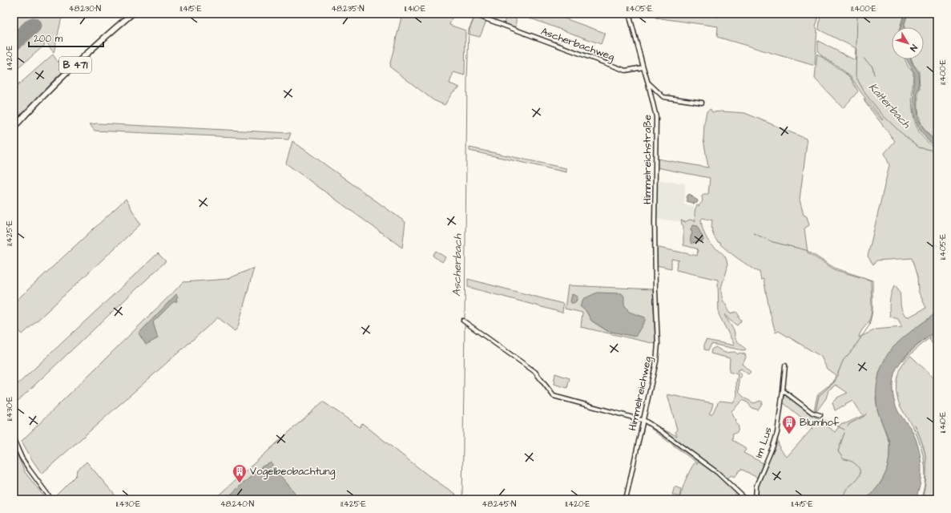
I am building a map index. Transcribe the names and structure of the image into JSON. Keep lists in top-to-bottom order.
{
  "streets": {
    "highway": ["B 471"],
    "street": [
      "Ascherbachweg",
      "Himmelreichstraße",
      "Himmelreichweg",
      "Im Lus"
    ]
  },
  "crossings": [
    ["Ascherbachweg", "Himmelreichstraße"],
    ["Himmelreichstraße", "Himmelreichweg"]
  ],
  "water": ["Kalterbach", "Ascherbach"],
  "places": {
    "building": ["Blumhof", "Vogelbeobachtung"]
  },
  "scale_bar": "200 m",
  "north": "bottom right",
  "coordinates": [
    "48.230°N",
    "11.415°E",
    "48.235°N",
    "11.410°E",
    "11.405°E",
    "11.400°E",
    "11.420°E",
    "11.425°E",
    "11.430°E",
    "48.240°N",
    "48.245°N"
  ]
}
